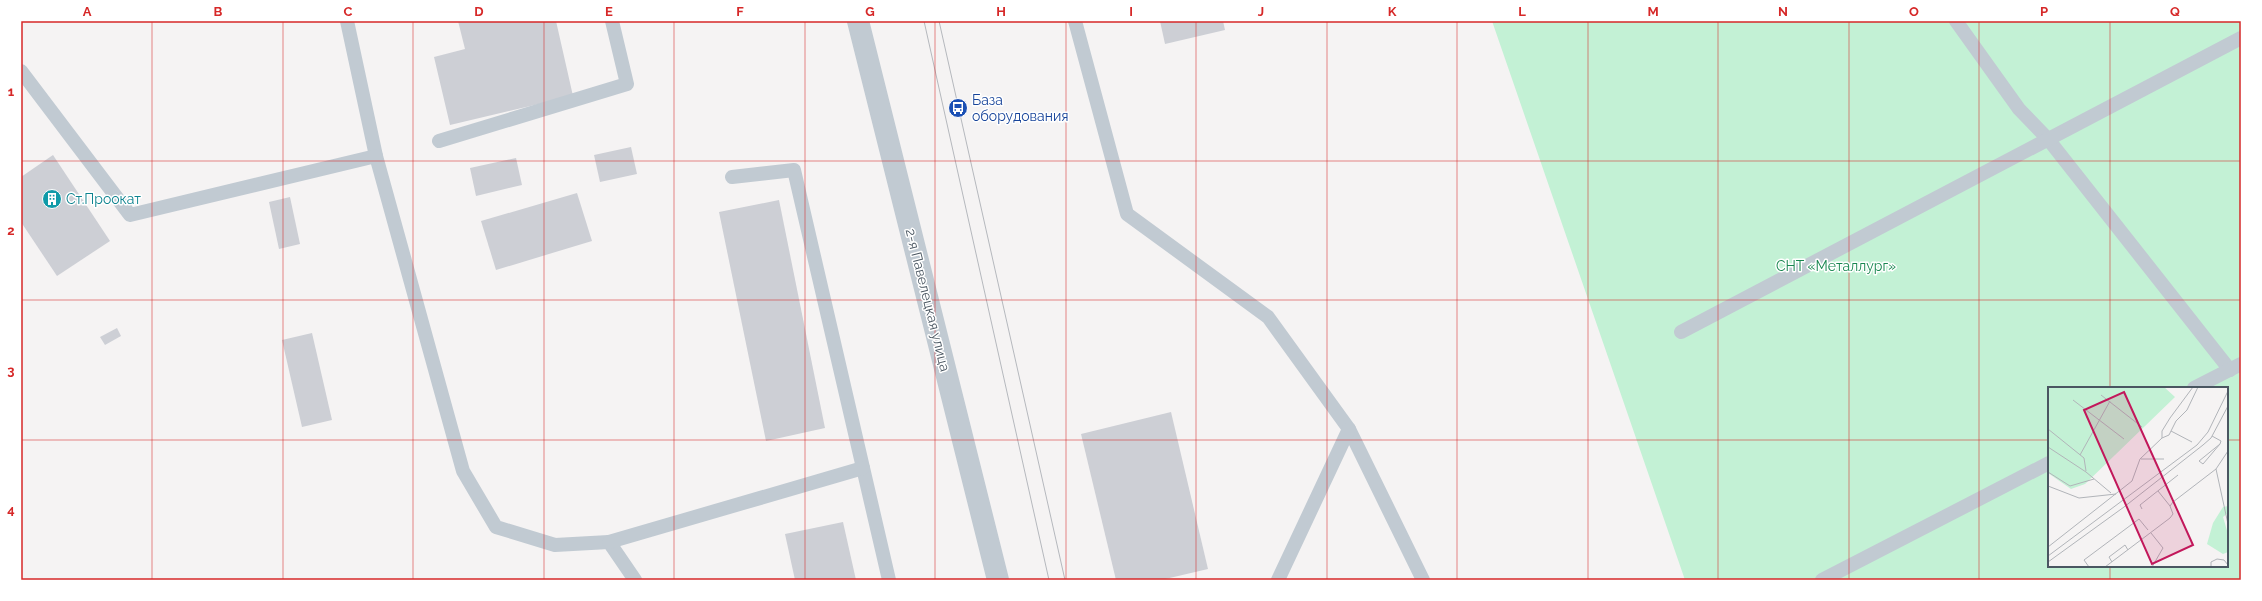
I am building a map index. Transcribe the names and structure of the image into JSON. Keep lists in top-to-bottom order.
{
  "streets": {
    "street": ["2-я Павелецкая улица"]
  },
  "parks": ["СНТ «Металлург»"],
  "places": {
    "bus stop": ["База оборудования"],
    "building": ["Ст.Проокат"]
  },
  "grid": {
    "columns": [
      "A",
      "B",
      "C",
      "D",
      "E",
      "F",
      "G",
      "H",
      "I",
      "J",
      "K",
      "L",
      "M",
      "N",
      "O",
      "P",
      "Q"
    ],
    "rows": [
      "1",
      "2",
      "3",
      "4"
    ]
  }
}
